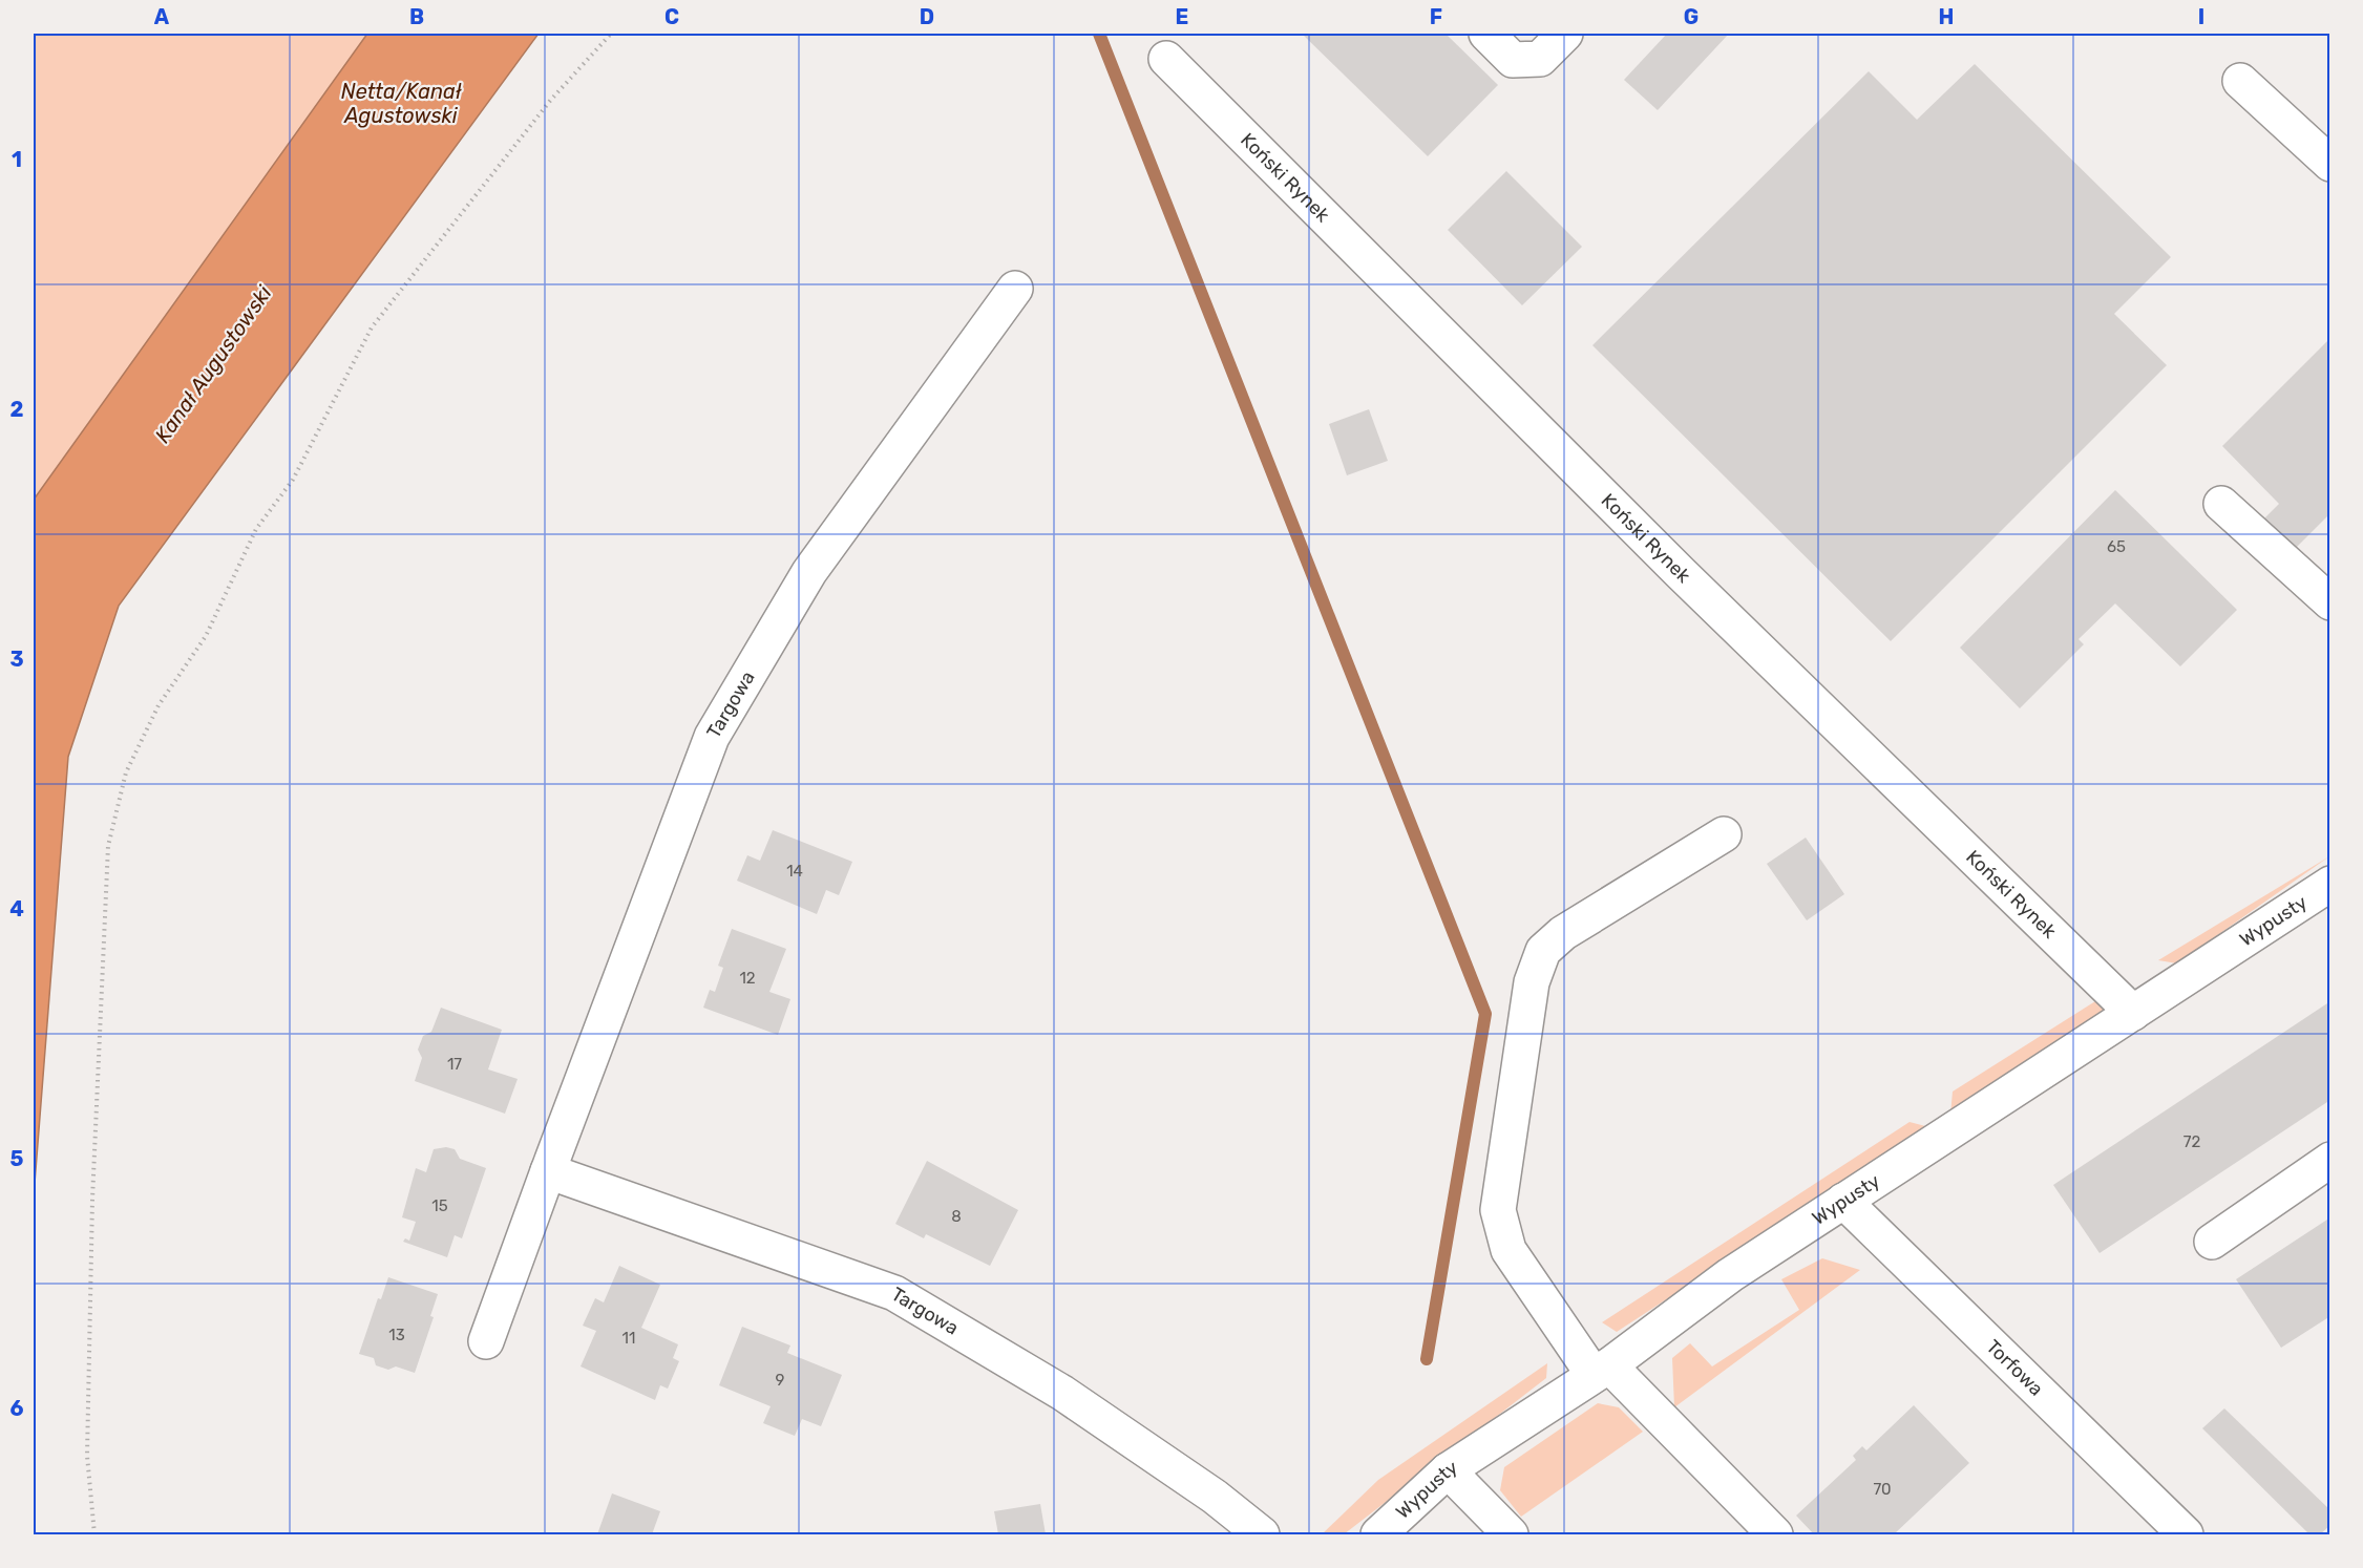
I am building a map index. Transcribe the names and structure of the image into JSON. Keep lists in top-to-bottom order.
{
  "streets": {
    "street": [
      "Koński Rynek",
      "Targowa",
      "Wypusty",
      "Torfowa"
    ]
  },
  "crossings": [
    ["Koński Rynek", "Wypusty"],
    ["Wypusty", "Torfowa"]
  ],
  "water": ["Netta/Kanał Agustowski", "Kanał Augustowski"],
  "house_numbers": [
    "65",
    "14",
    "12",
    "17",
    "72",
    "15",
    "8",
    "13",
    "11",
    "9",
    "70"
  ],
  "grid": {
    "columns": [
      "A",
      "B",
      "C",
      "D",
      "E",
      "F",
      "G",
      "H",
      "I"
    ],
    "rows": [
      "1",
      "2",
      "3",
      "4",
      "5",
      "6"
    ]
  }
}
